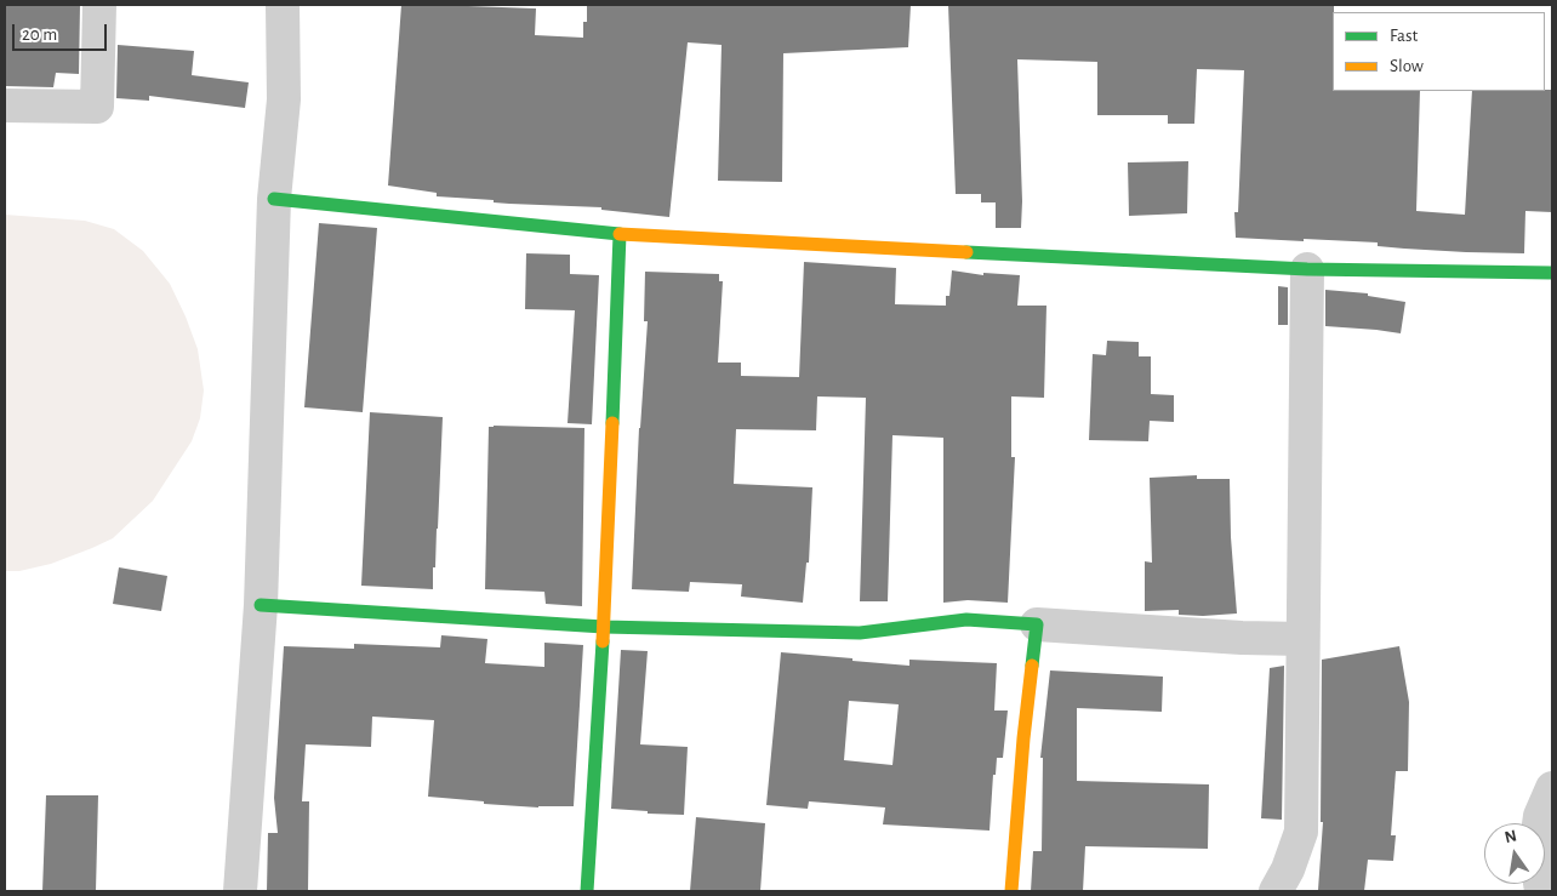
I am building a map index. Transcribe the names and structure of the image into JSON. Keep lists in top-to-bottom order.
{
  "legend": ["Fast", "Slow"],
  "scale_bar": "20 m",
  "north": "top"
}
